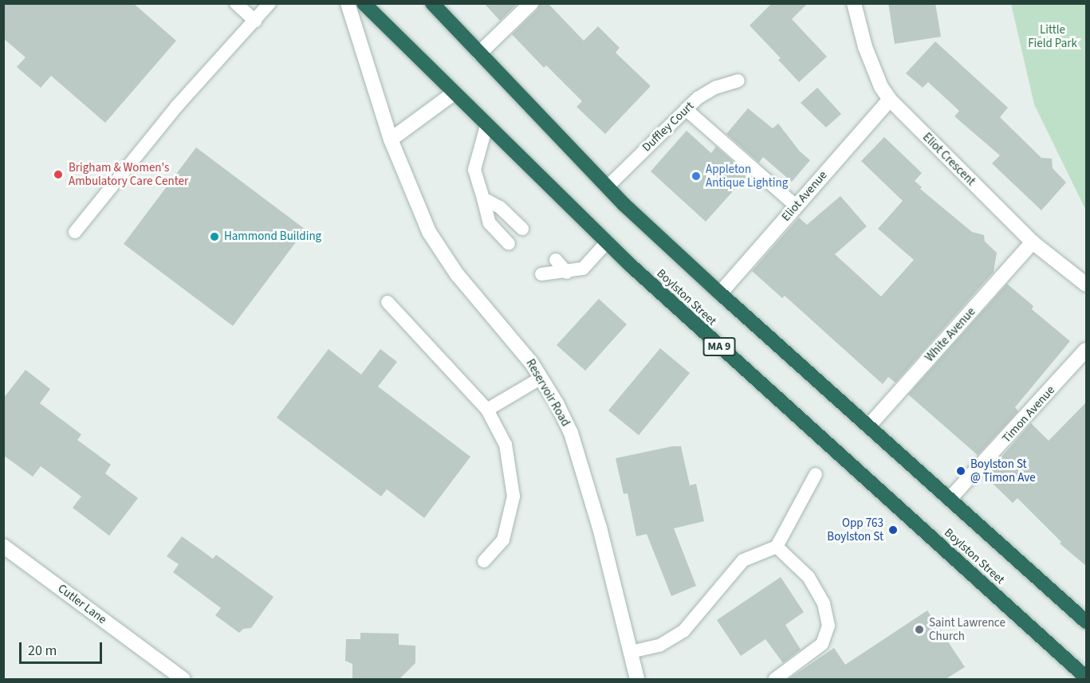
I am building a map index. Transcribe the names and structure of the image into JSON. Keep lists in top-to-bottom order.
{
  "streets": {
    "highway": ["Boylston Street", "MA 9"],
    "street": [
      "Eliot Crescent",
      "Eliot Avenue",
      "White Avenue",
      "Reservoir Road",
      "Timon Avenue",
      "Cutler Lane"
    ],
    "lane": ["Duffley Court"]
  },
  "crossings": [
    ["Eliot Crescent", "Eliot Avenue"],
    ["Eliot Crescent", "White Avenue"]
  ],
  "parks": ["Little Field Park"],
  "places": [
    "Brigham & Women's Ambulatory Care Center",
    "Appleton Antique Lighting",
    "Hammond Building",
    "Boylston St @ Timon Ave",
    "Opp 763 Boylston St",
    "Saint Lawrence Church"
  ],
  "scale_bar": "20 m"
}
